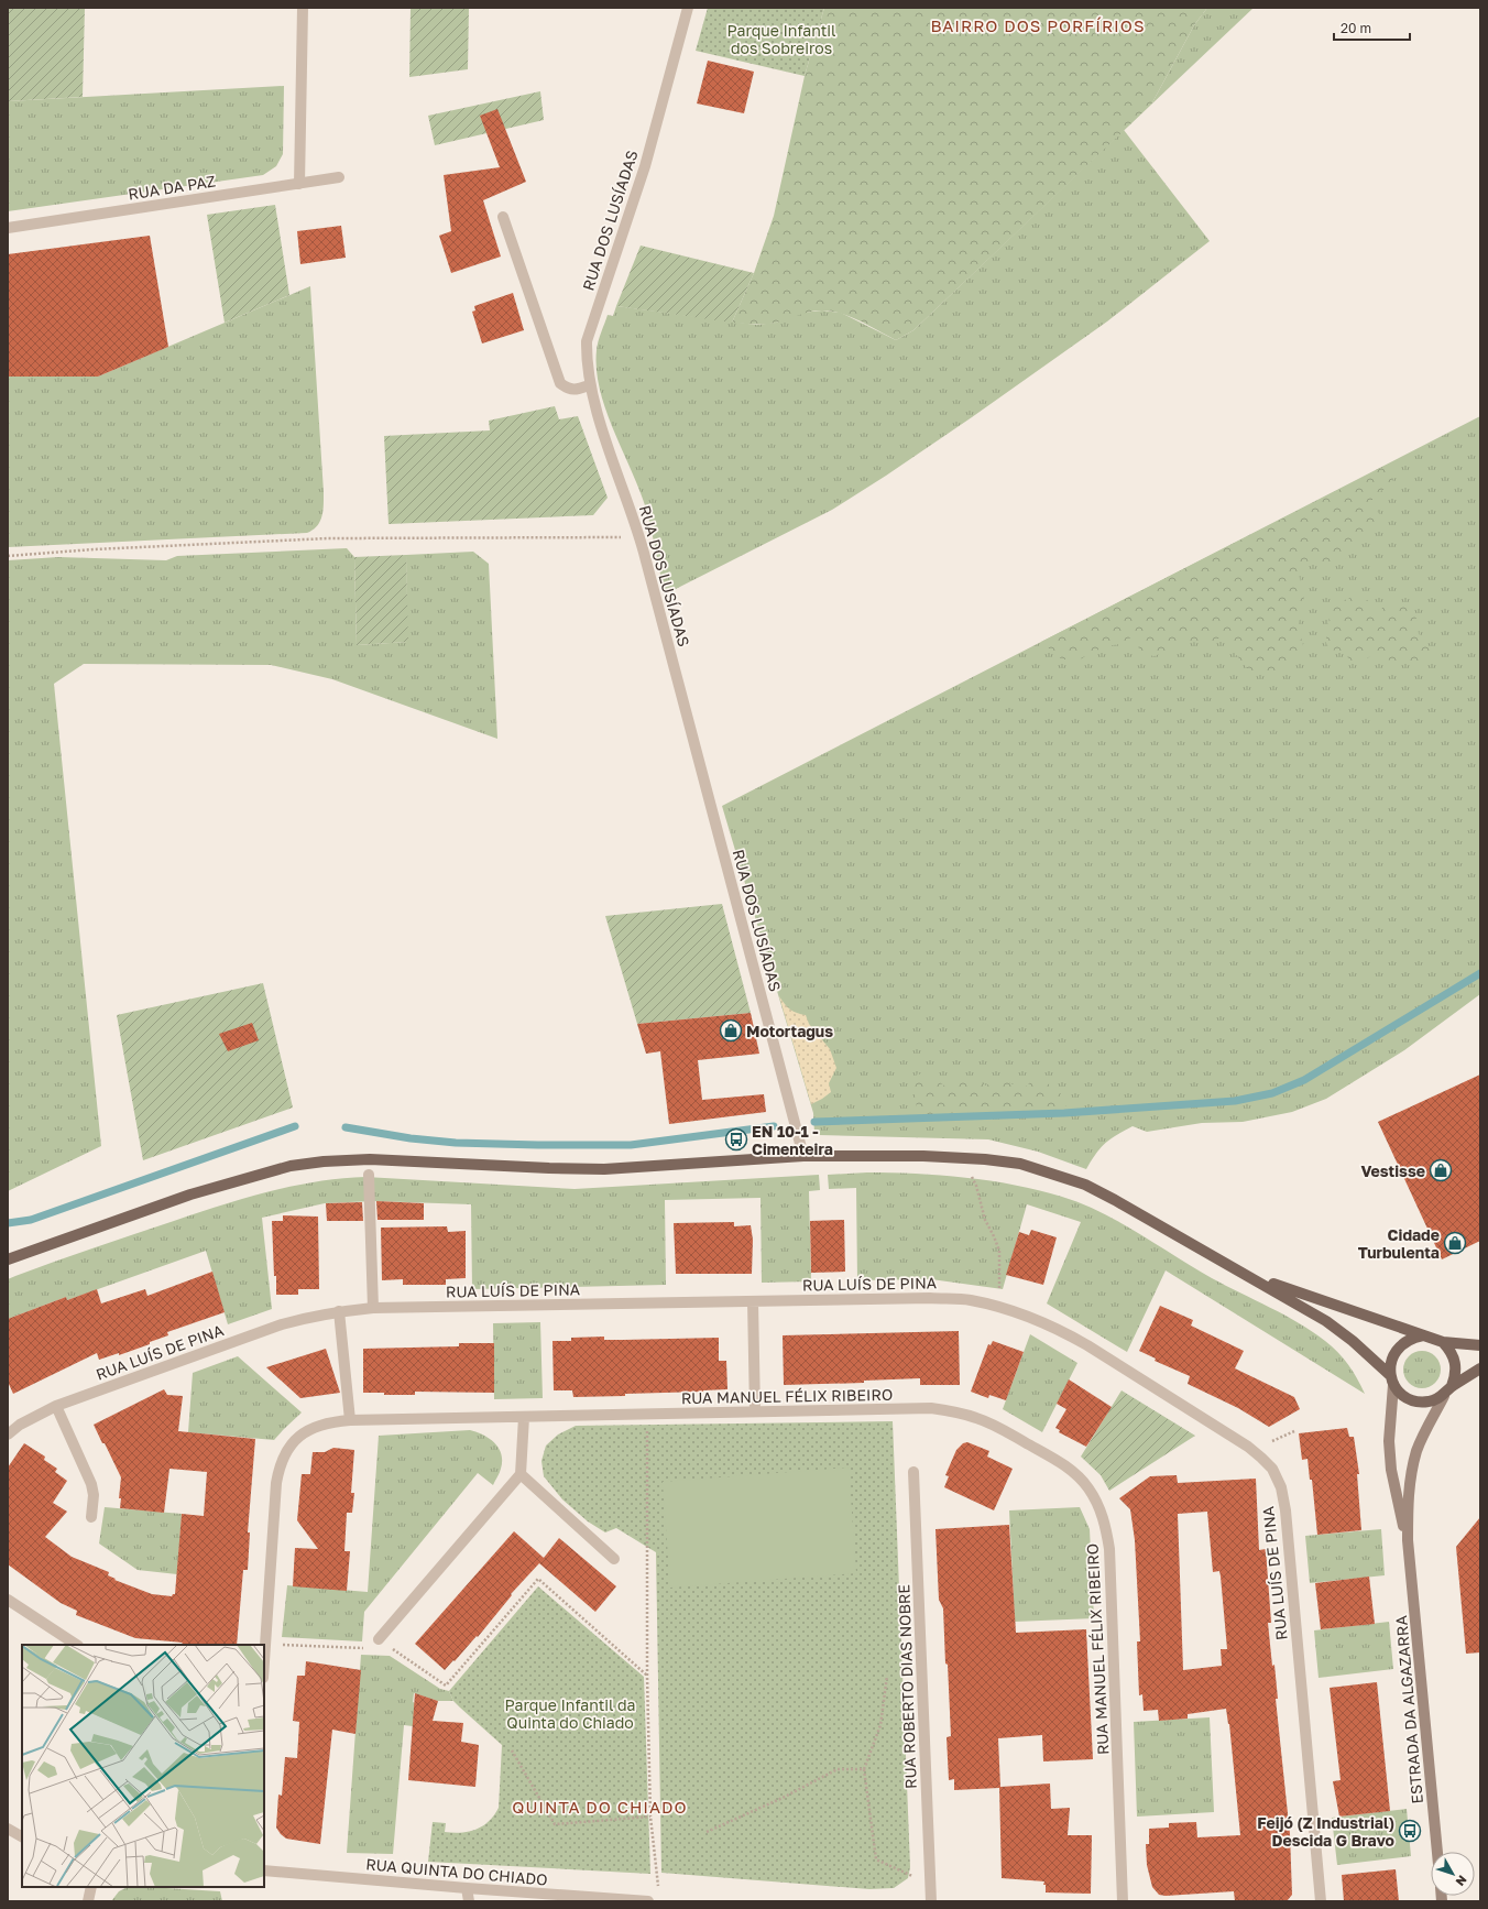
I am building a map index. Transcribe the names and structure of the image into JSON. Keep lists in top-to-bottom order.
{
  "streets": {
    "main road": ["ESTRADA DA ALGAZARRA"],
    "street": [
      "RUA DA PAZ",
      "RUA DOS LUSÍADAS",
      "RUA LUÍS DE PINA",
      "RUA MANUEL FÉLIX RIBEIRO",
      "RUA ROBERTO DIAS NOBRE",
      "RUA QUINTA DO CHIADO"
    ]
  },
  "districts": ["BAIRRO DOS PORFÍRIOS", "QUINTA DO CHIADO"],
  "parks": ["Parque Infantil dos Sobreiros", "Parque Infantil da Quinta do Chiado"],
  "places": {
    "shop": ["Motortagus", "Vestisse", "Cidade Turbulenta"],
    "bus stop": ["EN 10-1 - Cimenteira", "Feijó (Z Industrial) Descida G Bravo"]
  },
  "scale_bar": "20 m",
  "north": "bottom right"
}
